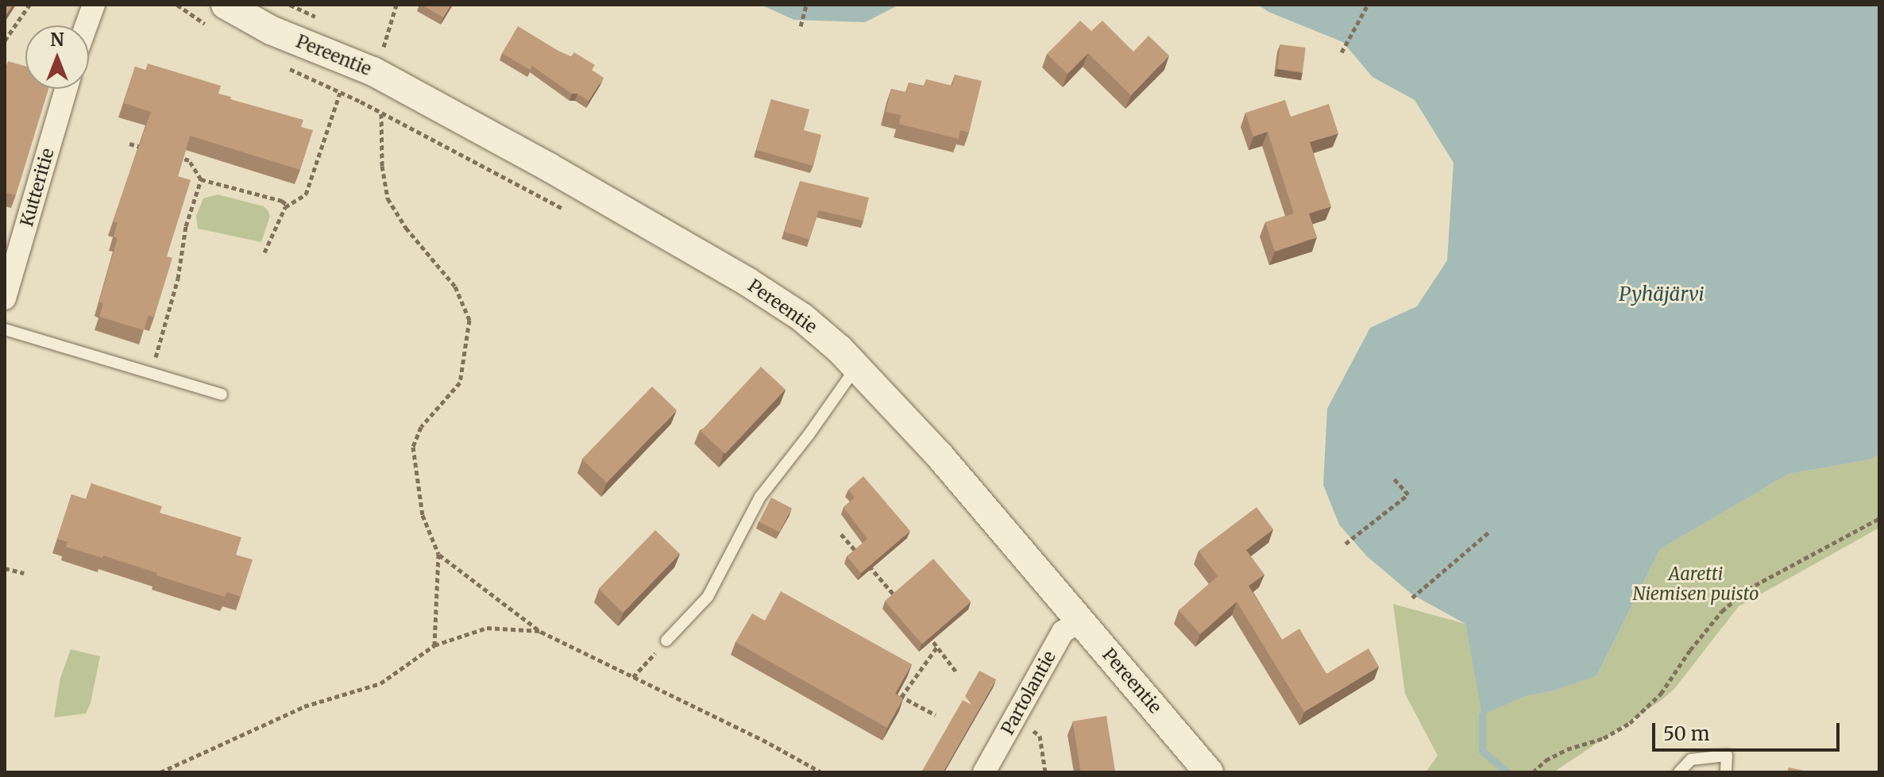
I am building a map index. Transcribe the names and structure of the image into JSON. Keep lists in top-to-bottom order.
{
  "streets": {
    "street": ["Pereentie", "Kutteritie", "Partolantie"]
  },
  "crossings": [
    ["Pereentie", "Partolantie"]
  ],
  "water": ["Pyhäjärvi"],
  "parks": ["Aaretti Niemisen puisto"],
  "scale_bar": "50 m",
  "north": "top"
}
